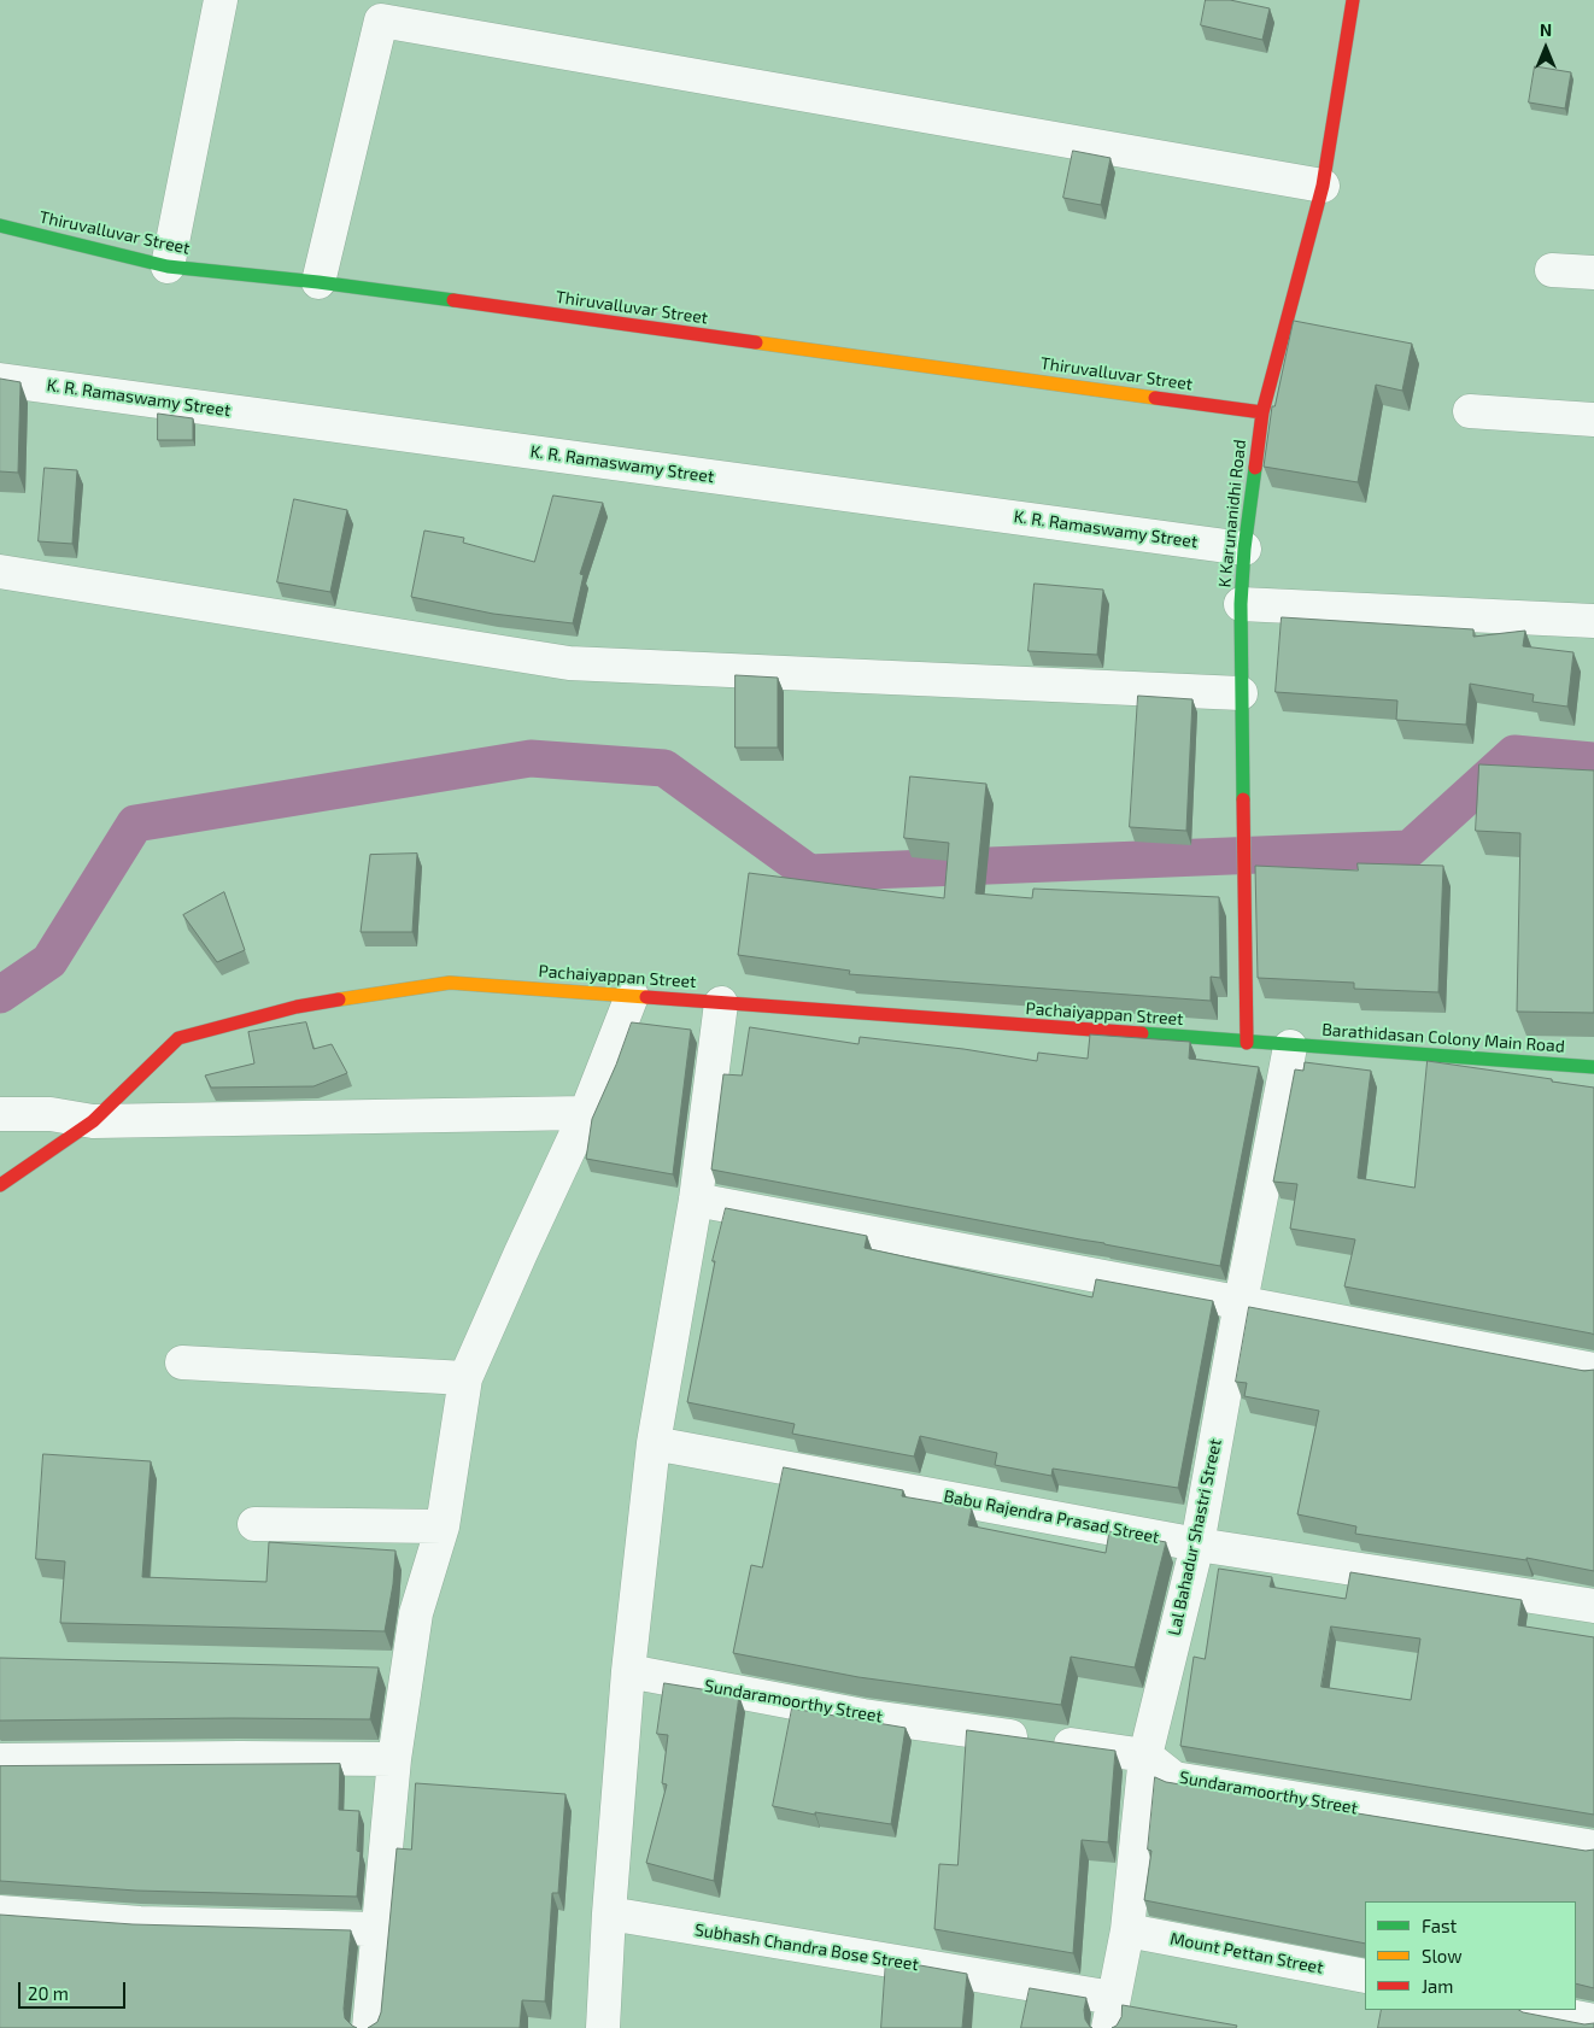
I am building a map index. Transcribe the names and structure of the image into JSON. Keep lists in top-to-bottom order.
{
  "streets": {
    "street": [
      "Thiruvalluvar Street",
      "K. R. Ramaswamy Street",
      "K Karunanidhi Road",
      "Pachaiyappan Street",
      "Barathidasan Colony Main Road",
      "Babu Rajendra Prasad Street",
      "Lal Bahadur Shastri Street",
      "Sundaramoorthy Street",
      "Subhash Chandra Bose Street",
      "Mount Pettan Street"
    ]
  },
  "crossings": [
    ["Thiruvalluvar Street", "K Karunanidhi Road"],
    ["K. R. Ramaswamy Street", "K Karunanidhi Road"],
    ["K Karunanidhi Road", "Pachaiyappan Street"],
    ["Pachaiyappan Street", "Barathidasan Colony Main Road"],
    ["Pachaiyappan Street", "Lal Bahadur Shastri Street"],
    ["Barathidasan Colony Main Road", "Lal Bahadur Shastri Street"],
    ["Babu Rajendra Prasad Street", "Lal Bahadur Shastri Street"],
    ["Lal Bahadur Shastri Street", "Sundaramoorthy Street"],
    ["Lal Bahadur Shastri Street", "Subhash Chandra Bose Street"],
    ["Lal Bahadur Shastri Street", "Mount Pettan Street"]
  ],
  "legend": ["Fast", "Slow", "Jam"],
  "scale_bar": "20 m",
  "north": "top"
}
